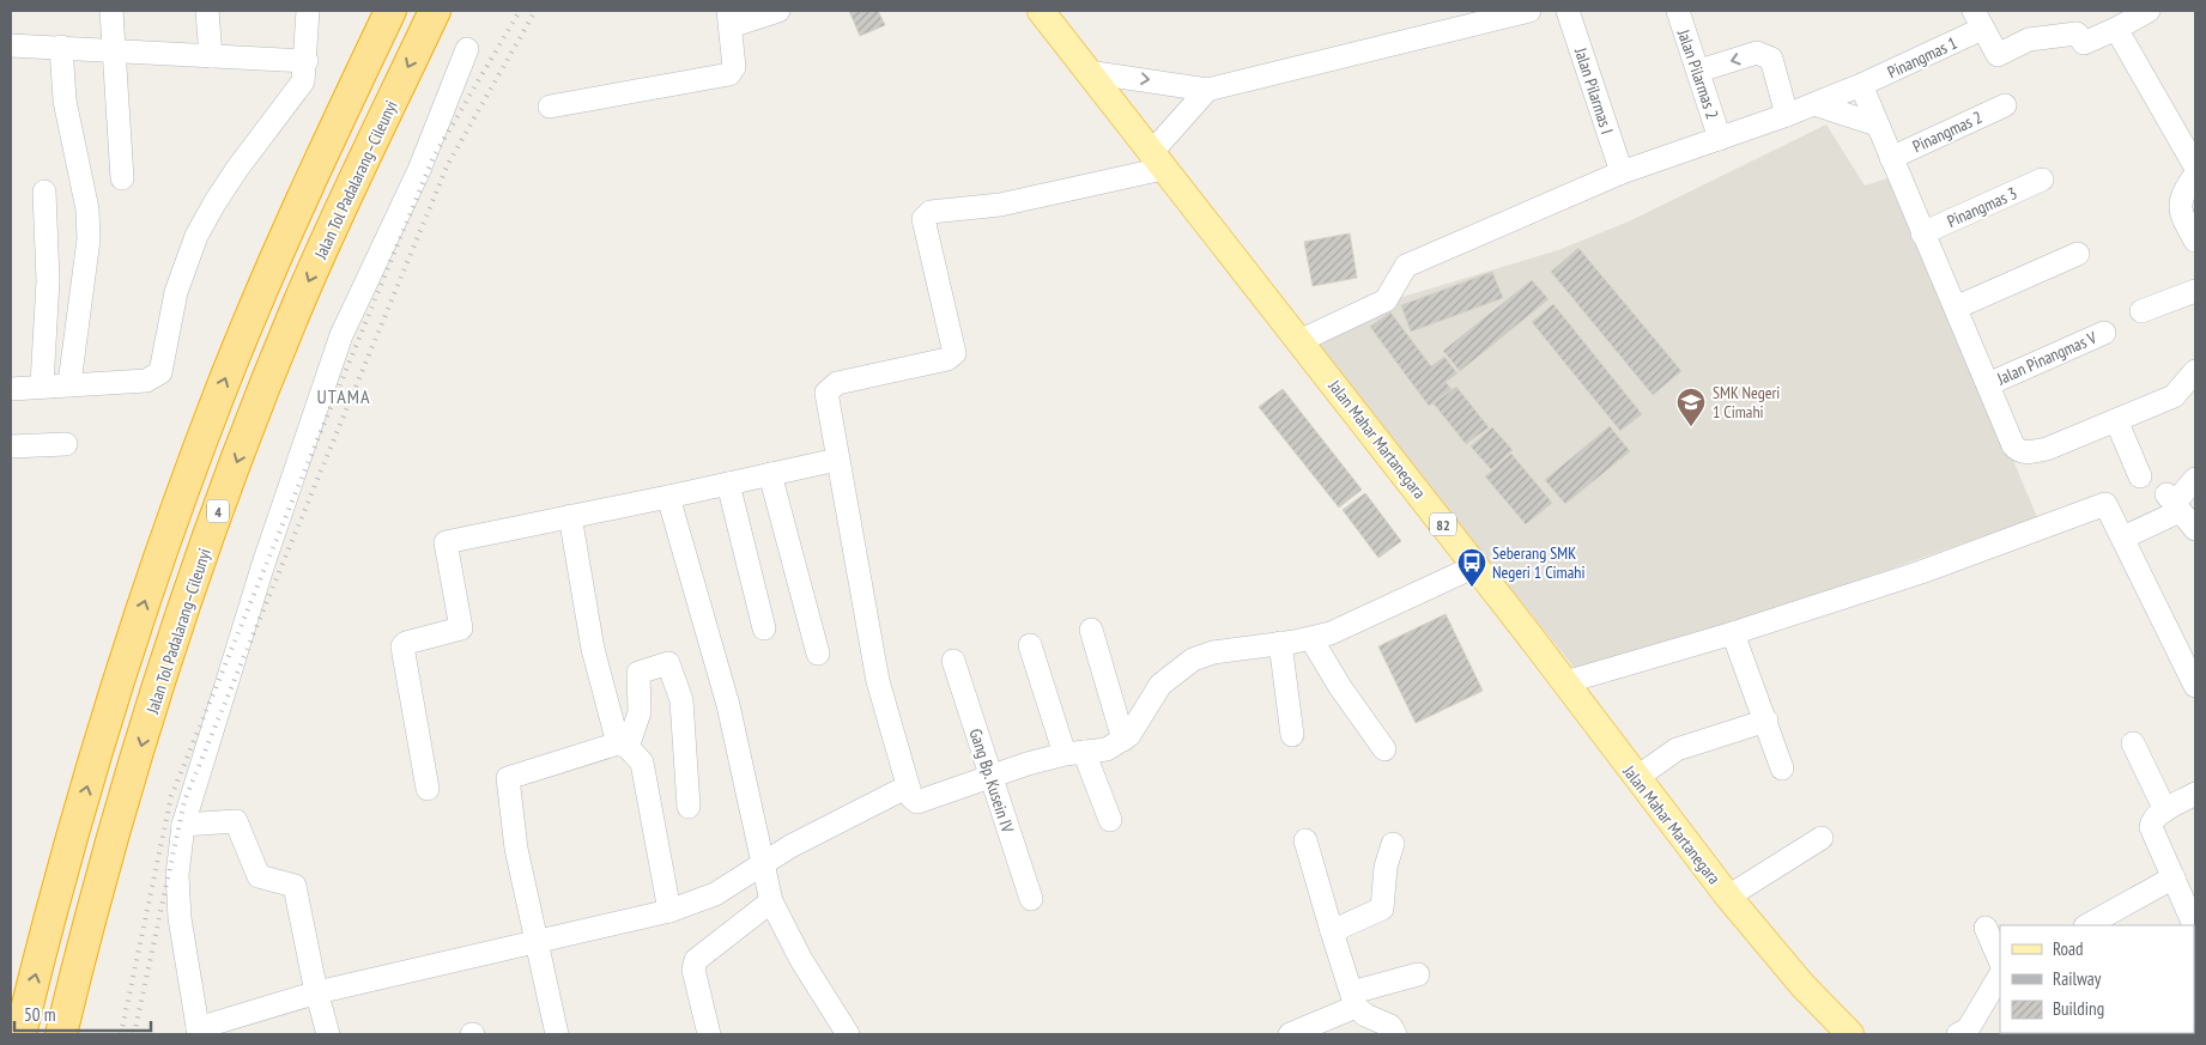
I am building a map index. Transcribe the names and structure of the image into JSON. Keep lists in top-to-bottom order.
{
  "streets": {
    "highway": ["Jalan Tol Padalarang–Cileunyi", "4"],
    "main road": ["Jalan Mahar Martanegara", "82"],
    "street": [
      "Pinangmas 1",
      "Jalan Pilarmas 2",
      "Jalan Pilarmas I",
      "Pinangmas 2",
      "Pinangmas 3",
      "Jalan Pinangmas V",
      "Gang Bp. Kusein IV"
    ]
  },
  "crossings": [
    ["Pinangmas 1", "Jalan Pilarmas 2"],
    ["Pinangmas 1", "Jalan Pilarmas I"],
    ["Pinangmas 1", "Jalan Mahar Martanegara"]
  ],
  "districts": ["UTAMA"],
  "places": {
    "school or university": ["SMK Negeri 1 Cimahi"],
    "bus stop": ["Seberang SMK Negeri 1 Cimahi"]
  },
  "legend": ["Road", "Railway", "Building"],
  "scale_bar": "50 m"
}
